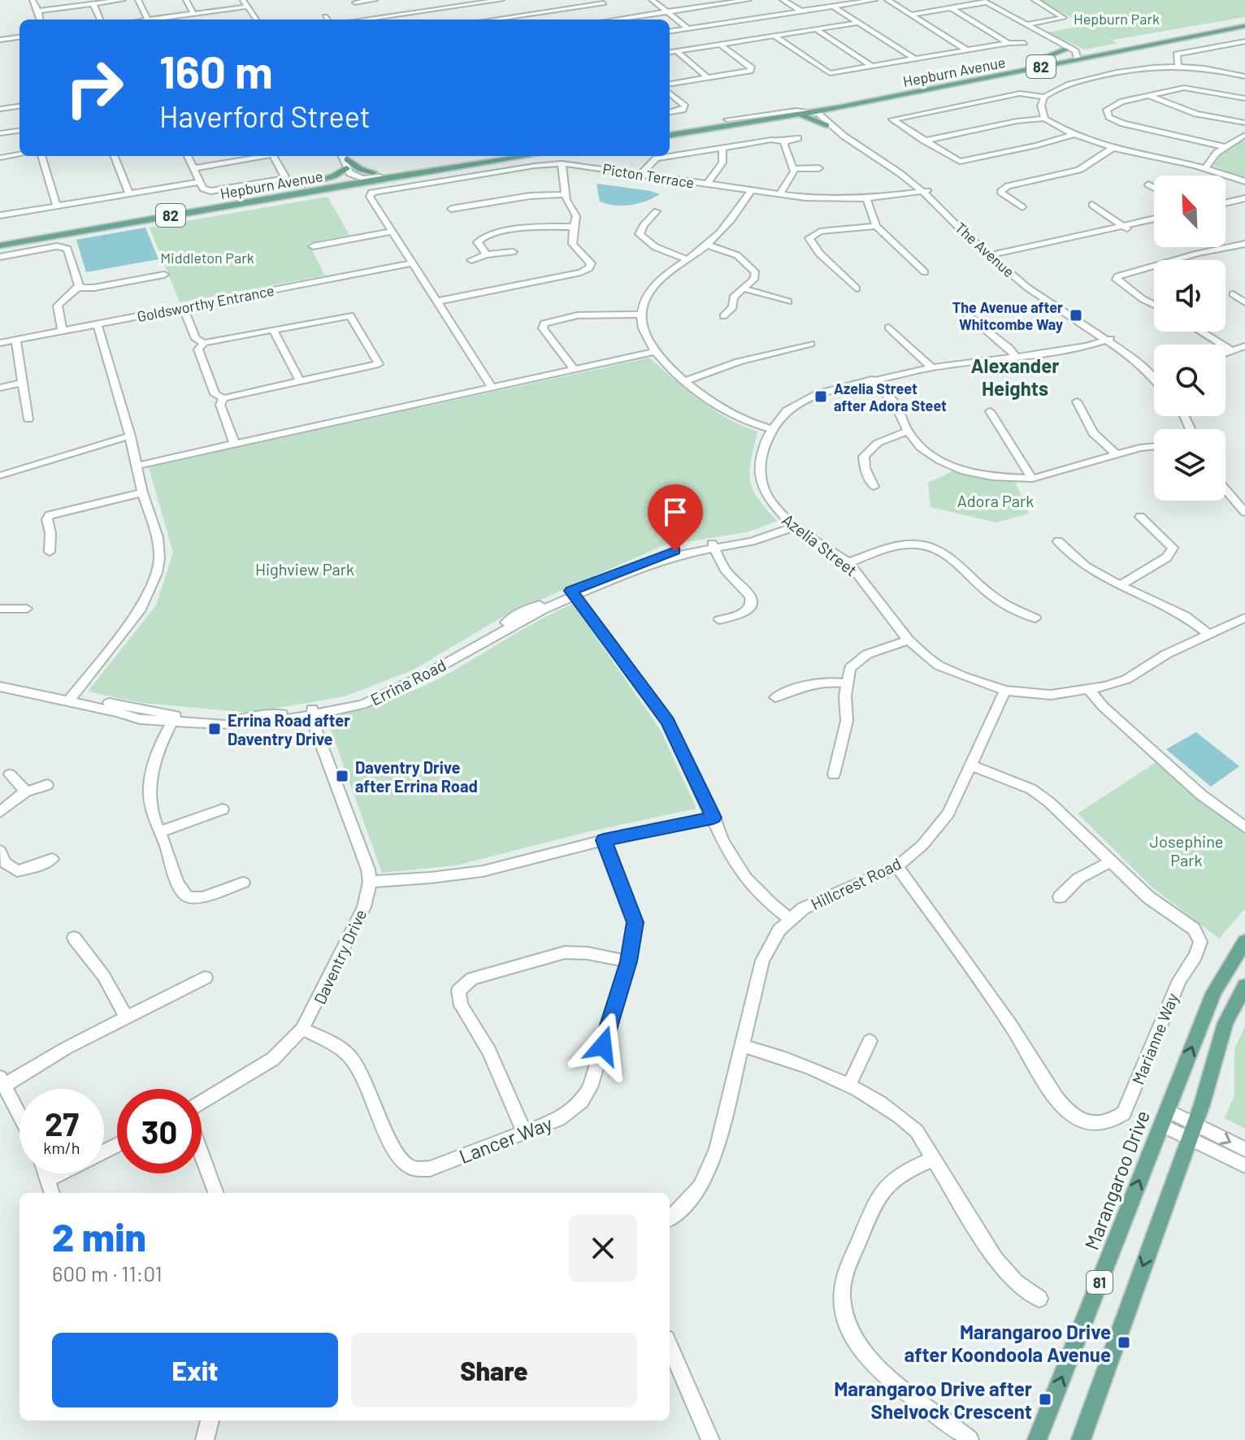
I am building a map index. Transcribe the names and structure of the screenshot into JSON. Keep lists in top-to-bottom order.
{
  "streets": {
    "main road": [
      "82",
      "Hepburn Avenue",
      "Marangaroo Drive",
      "81"
    ],
    "street": [
      "Picton Terrace",
      "The Avenue",
      "Goldsworthy Entrance",
      "Azelia Street",
      "Errina Road",
      "Hillcrest Road",
      "Daventry Drive",
      "Marianne Way",
      "Lancer Way"
    ]
  },
  "crossings": [
    ["Hepburn Avenue", "The Avenue"],
    ["Picton Terrace", "The Avenue"],
    ["The Avenue", "Azelia Street"],
    ["Azelia Street", "Errina Road"],
    ["Azelia Street", "Hillcrest Road"],
    ["Hillcrest Road", "Marianne Way"],
    ["Daventry Drive", "Lancer Way"]
  ],
  "districts": ["Alexander Heights"],
  "parks": [
    "Hepburn Park",
    "Middleton Park",
    "Adora Park",
    "Highview Park",
    "Josephine Park"
  ],
  "places": {
    "transit": [
      "The Avenue after Whitcombe Way",
      "Azelia Street after Adora Steet",
      "Errina Road after Daventry Drive",
      "Daventry Drive after Errina Road",
      "Marangaroo Drive after Koondoola Avenue",
      "Marangaroo Drive after Shelvock Crescent"
    ]
  },
  "north": "top left",
  "page": {
    "turn": ["160 m", "Haverford Street"],
    "speed": "27 km/h",
    "limit": "30",
    "heading": ["2 min", "600 m · 11:01"],
    "buttons": ["Exit", "Share"]
  }
}
